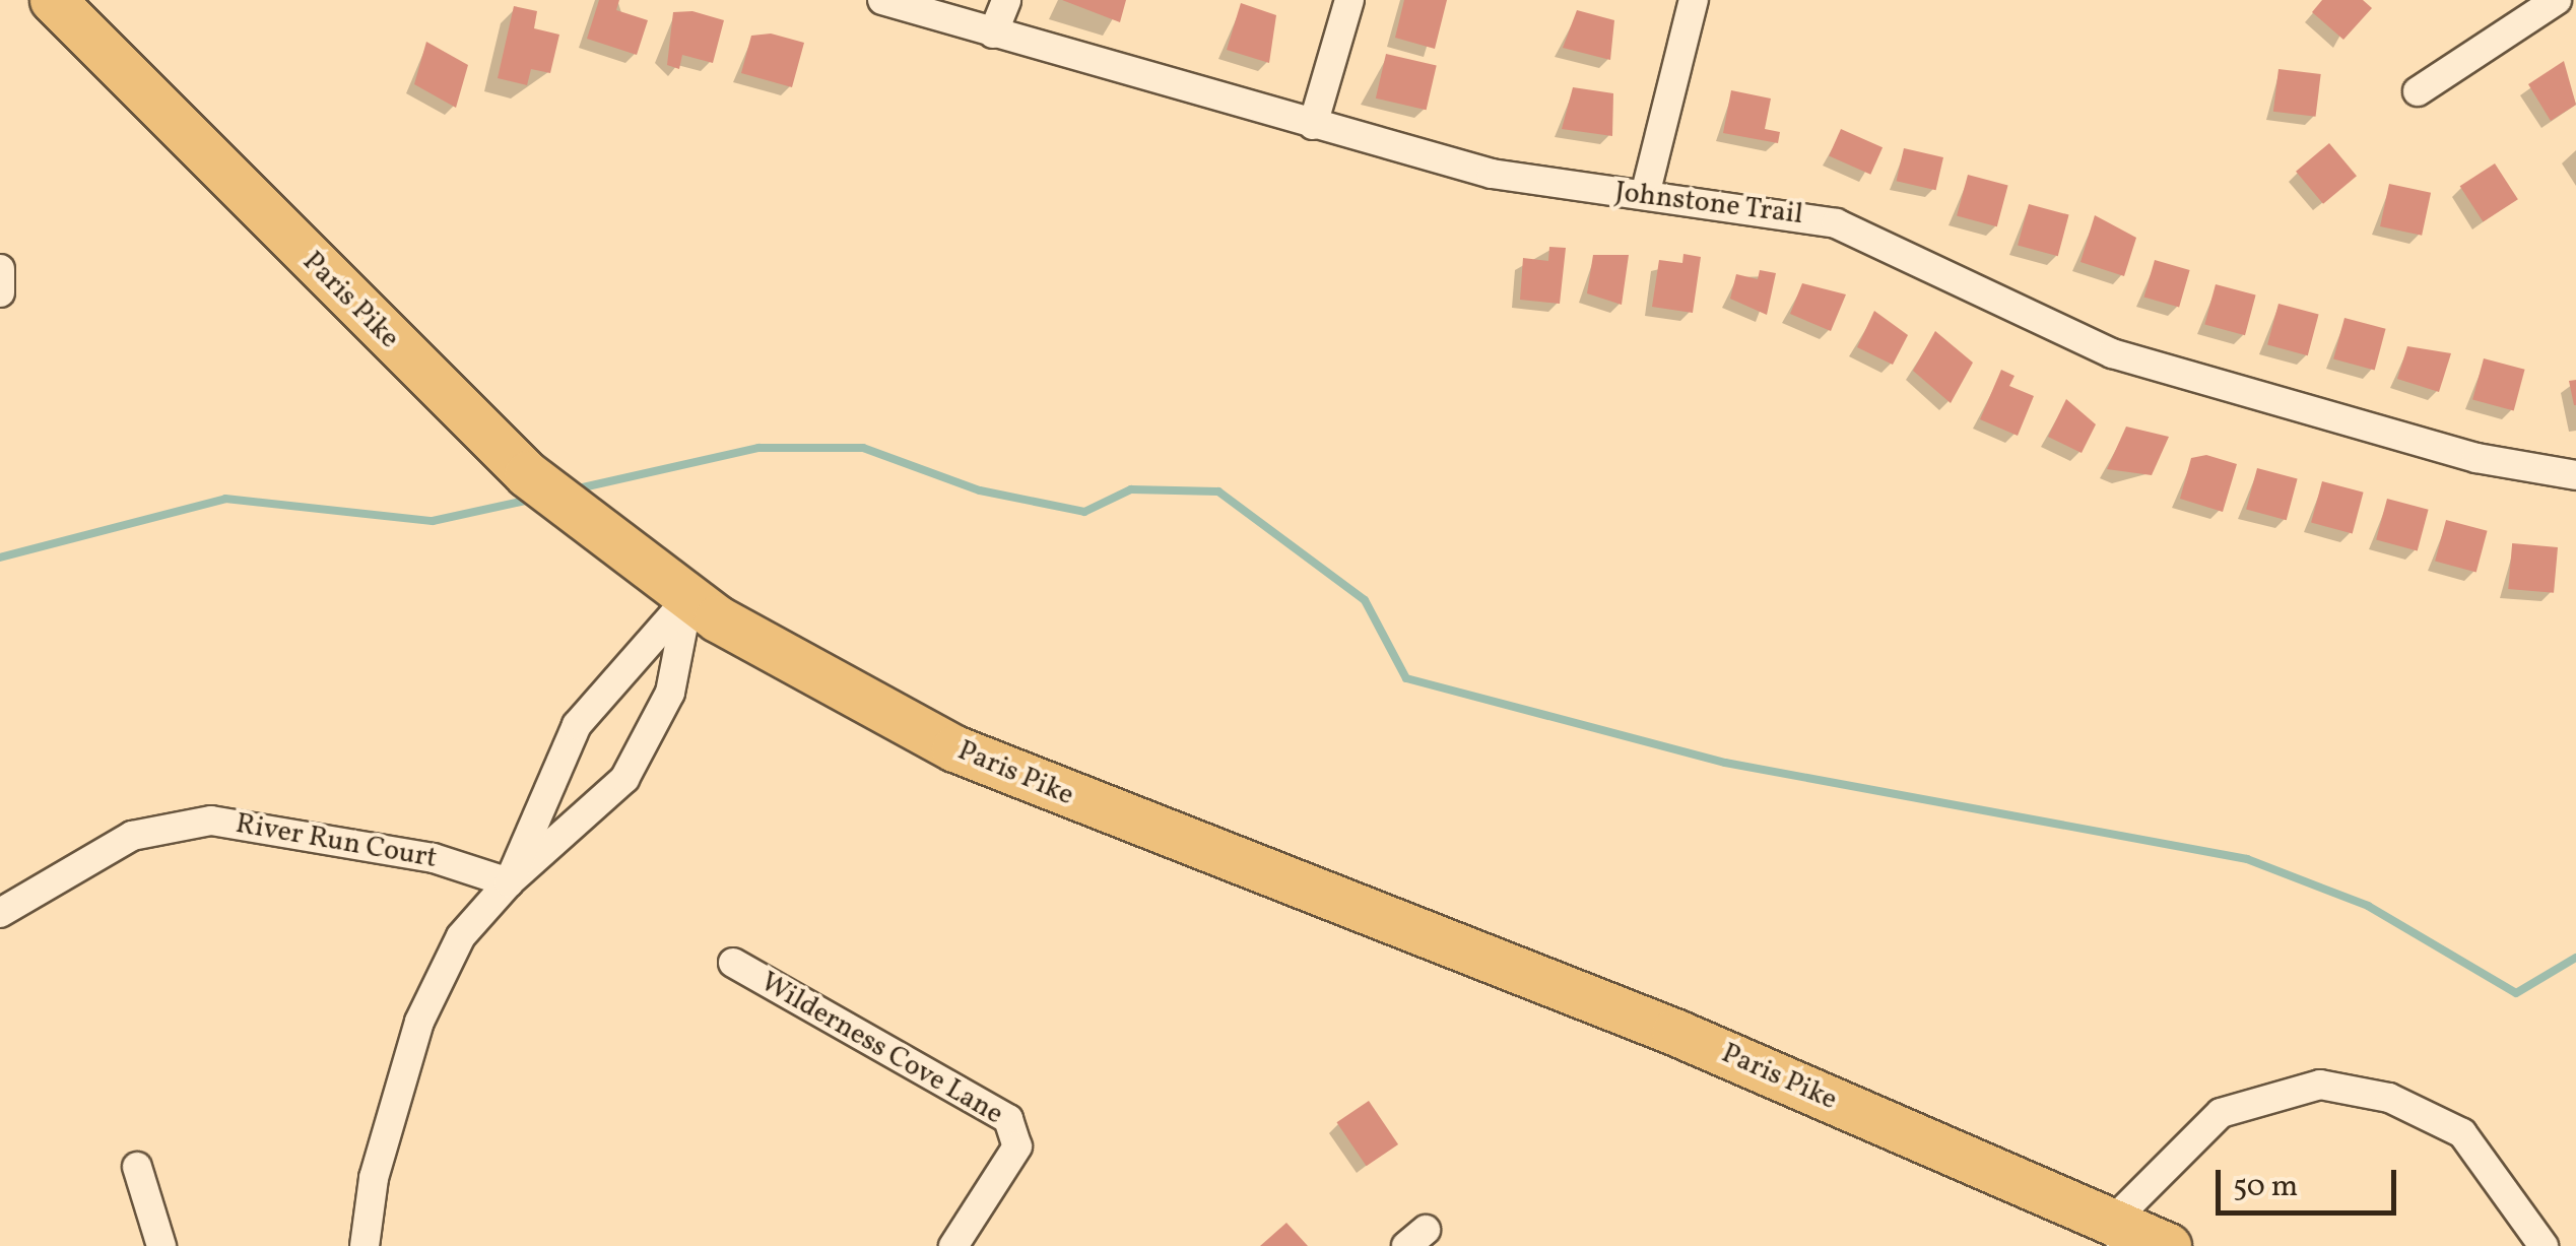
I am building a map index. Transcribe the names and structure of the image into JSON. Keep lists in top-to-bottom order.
{
  "streets": {
    "main road": ["Paris Pike"],
    "street": ["Johnstone Trail", "River Run Court", "Wilderness Cove Lane"]
  },
  "scale_bar": "50 m"
}
